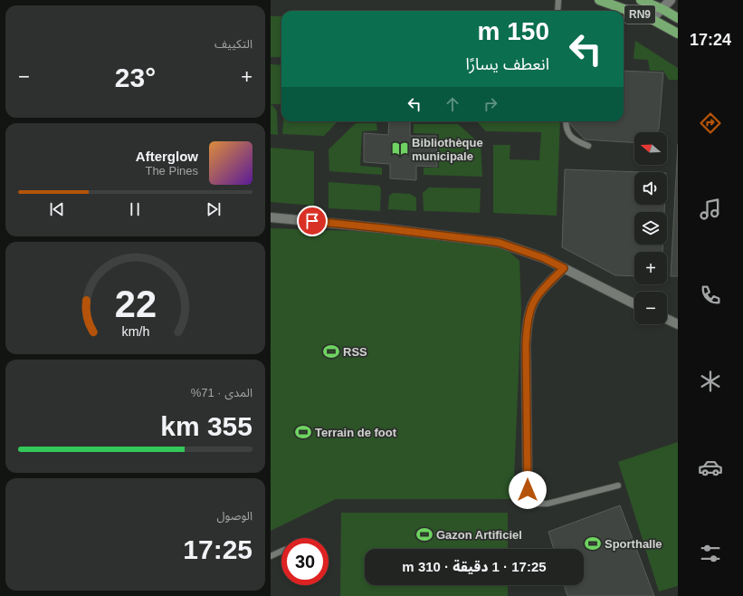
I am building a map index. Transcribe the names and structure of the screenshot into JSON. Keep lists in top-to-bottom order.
{
  "streets": {
    "main road": ["RN9"]
  },
  "places": {
    "library": ["Bibliothèque municipale"],
    "sports": [
      "RSS",
      "Terrain de foot",
      "Gazon Artificiel",
      "Sporthalle"
    ]
  },
  "north": "left",
  "page": {
    "tabs": "17:24",
    "tile": [
      "التكييف",
      ["المدى · 71%", "355 km"],
      ["الوصول", "17:25"]
    ],
    "turn": ["150 m", "انعطف يسارًا"],
    "heat": ["−", "23°", "+"],
    "map_buttons": ["+", "−"],
    "song": ["Afterglow", "The Pines"],
    "limit": "30",
    "trip": "17:25 · 1 دقيقة · 310 m",
    "gauge": ["22", "km/h"]
  }
}
